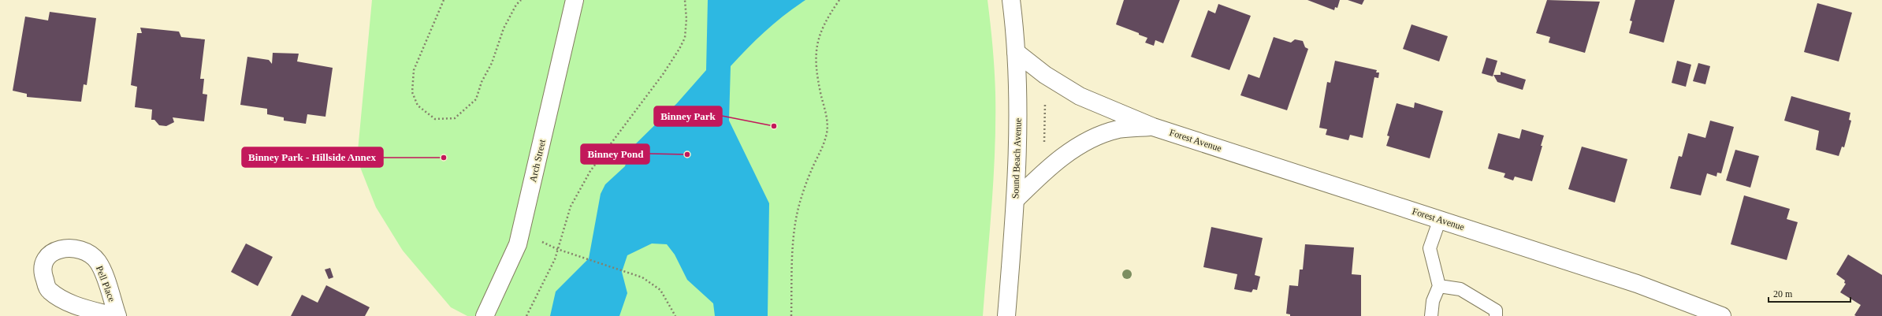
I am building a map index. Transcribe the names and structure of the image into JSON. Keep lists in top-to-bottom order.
{
  "streets": {
    "street": [
      "Forest Avenue",
      "Sound Beach Avenue",
      "Arch Street",
      "Pell Place"
    ]
  },
  "crossings": [
    ["Forest Avenue", "Sound Beach Avenue"]
  ],
  "places": ["Binney Park", "Binney Pond", "Binney Park - Hillside Annex"],
  "scale_bar": "20 m"
}
